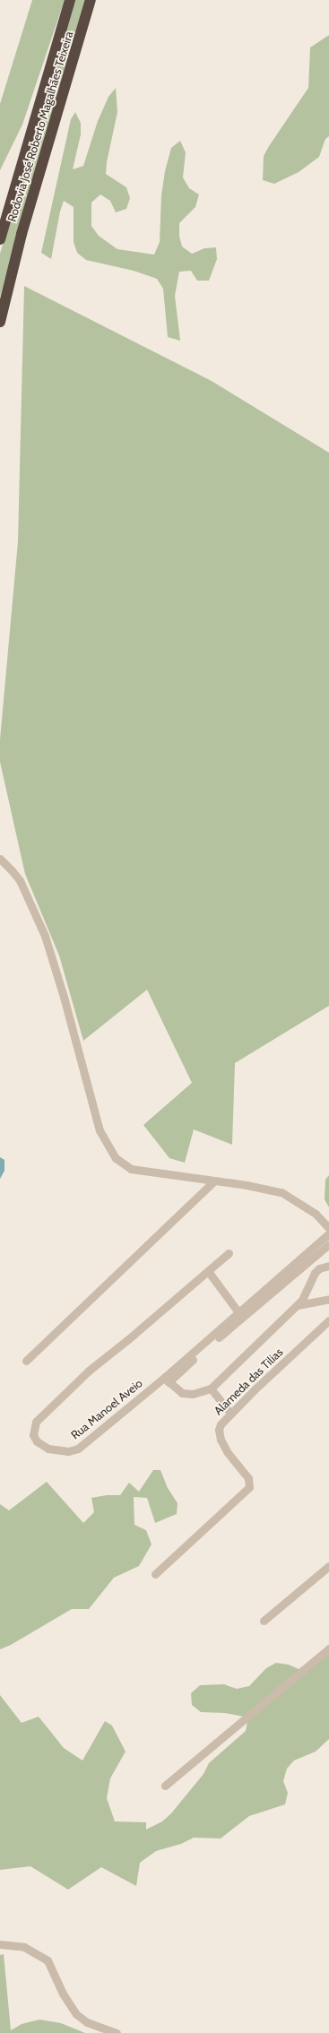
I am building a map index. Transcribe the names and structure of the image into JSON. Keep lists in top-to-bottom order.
{
  "streets": {
    "highway": ["Rodovia José Roberto Magalhães Teixeira"],
    "street": ["Alameda das Tilias", "Rua Manoel Aveio"]
  }
}
